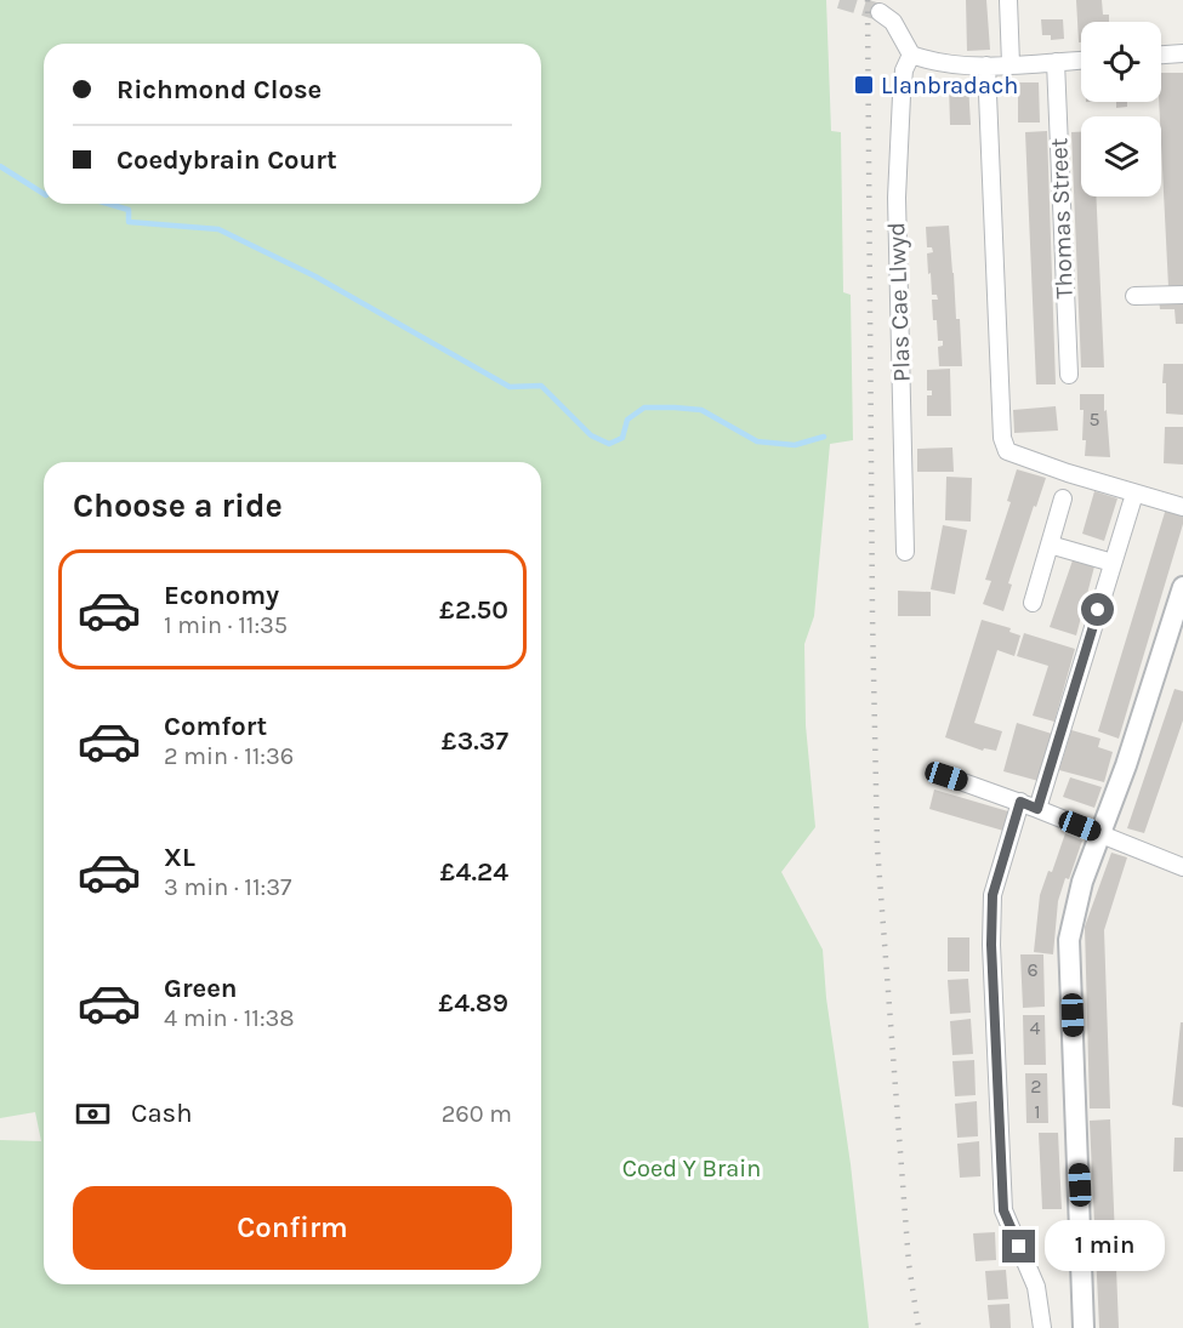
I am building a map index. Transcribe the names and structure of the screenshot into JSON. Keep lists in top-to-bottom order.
{
  "streets": {
    "street": ["Thomas Street", "Plas Cae Llwyd"]
  },
  "parks": ["Coed Y Brain"],
  "places": {
    "transit": ["Llanbradach"]
  },
  "house_numbers": [
    "5",
    "6",
    "4",
    "2",
    "1"
  ],
  "page": {
    "banner": ["Richmond Close", "Coedybrain Court"],
    "heading": "Choose a ride",
    "list": [
      {
        "name": "Economy",
        "note": "1 min · 11:35",
        "value": "£2.50"
      },
      {
        "name": "Comfort",
        "note": "2 min · 11:36",
        "value": "£3.37"
      },
      {
        "name": "XL",
        "note": "3 min · 11:37",
        "value": "£4.24"
      },
      {
        "name": "Green",
        "note": "4 min · 11:38",
        "value": "£4.89"
      }
    ],
    "pay": ["Cash", "260 m"],
    "buttons": "Confirm",
    "bubble": "1 min"
  }
}
